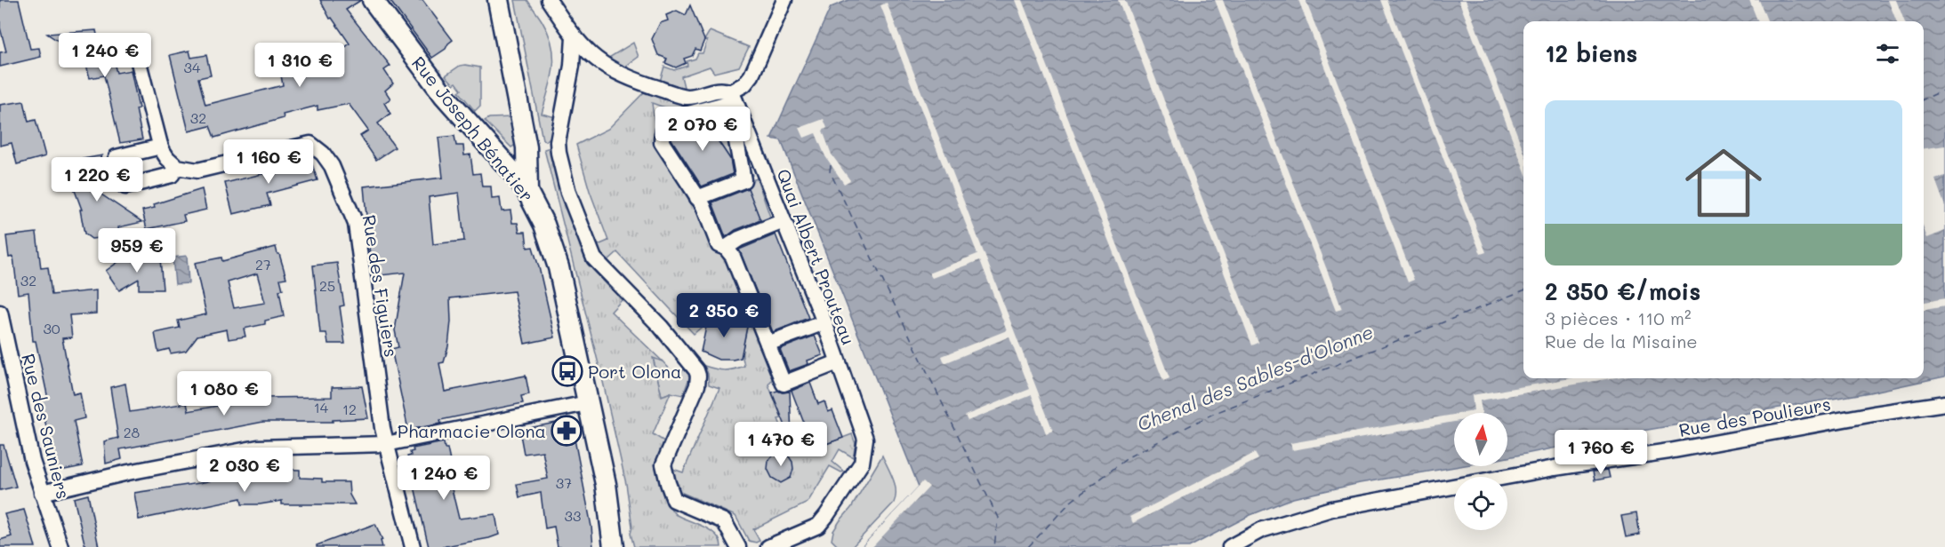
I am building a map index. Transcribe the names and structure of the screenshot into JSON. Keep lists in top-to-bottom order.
{
  "streets": {
    "street": [
      "Rue Joseph Bénatier",
      "Quai Albert Prouteau",
      "Rue des Figuiers",
      "Rue des Poulieurs",
      "Rue des Sauniers"
    ]
  },
  "water": ["Chenal des Sables-d'Olonne"],
  "places": {
    "bus stop": ["Port Olona"],
    "pharmacy": ["Pharmacie Olona"]
  },
  "house_numbers": [
    "34",
    "32",
    "27",
    "32",
    "25",
    "30",
    "14",
    "12",
    "28",
    "37",
    "33"
  ],
  "north": "top",
  "page": {
    "heading": "12 biens",
    "price": [
      "1 240 €",
      "1 310 €",
      "2 070 €",
      "1 160 €",
      "1 220 €",
      "959 €",
      "2 350 €",
      "1 080 €",
      "1 470 €",
      "1 760 €",
      "2 030 €",
      "1 240 €"
    ],
    "list": [
      {
        "name": "2 350 €/mois",
        "note": "3 pièces · 110 m² · Rue de la Misaine"
      }
    ]
  }
}
